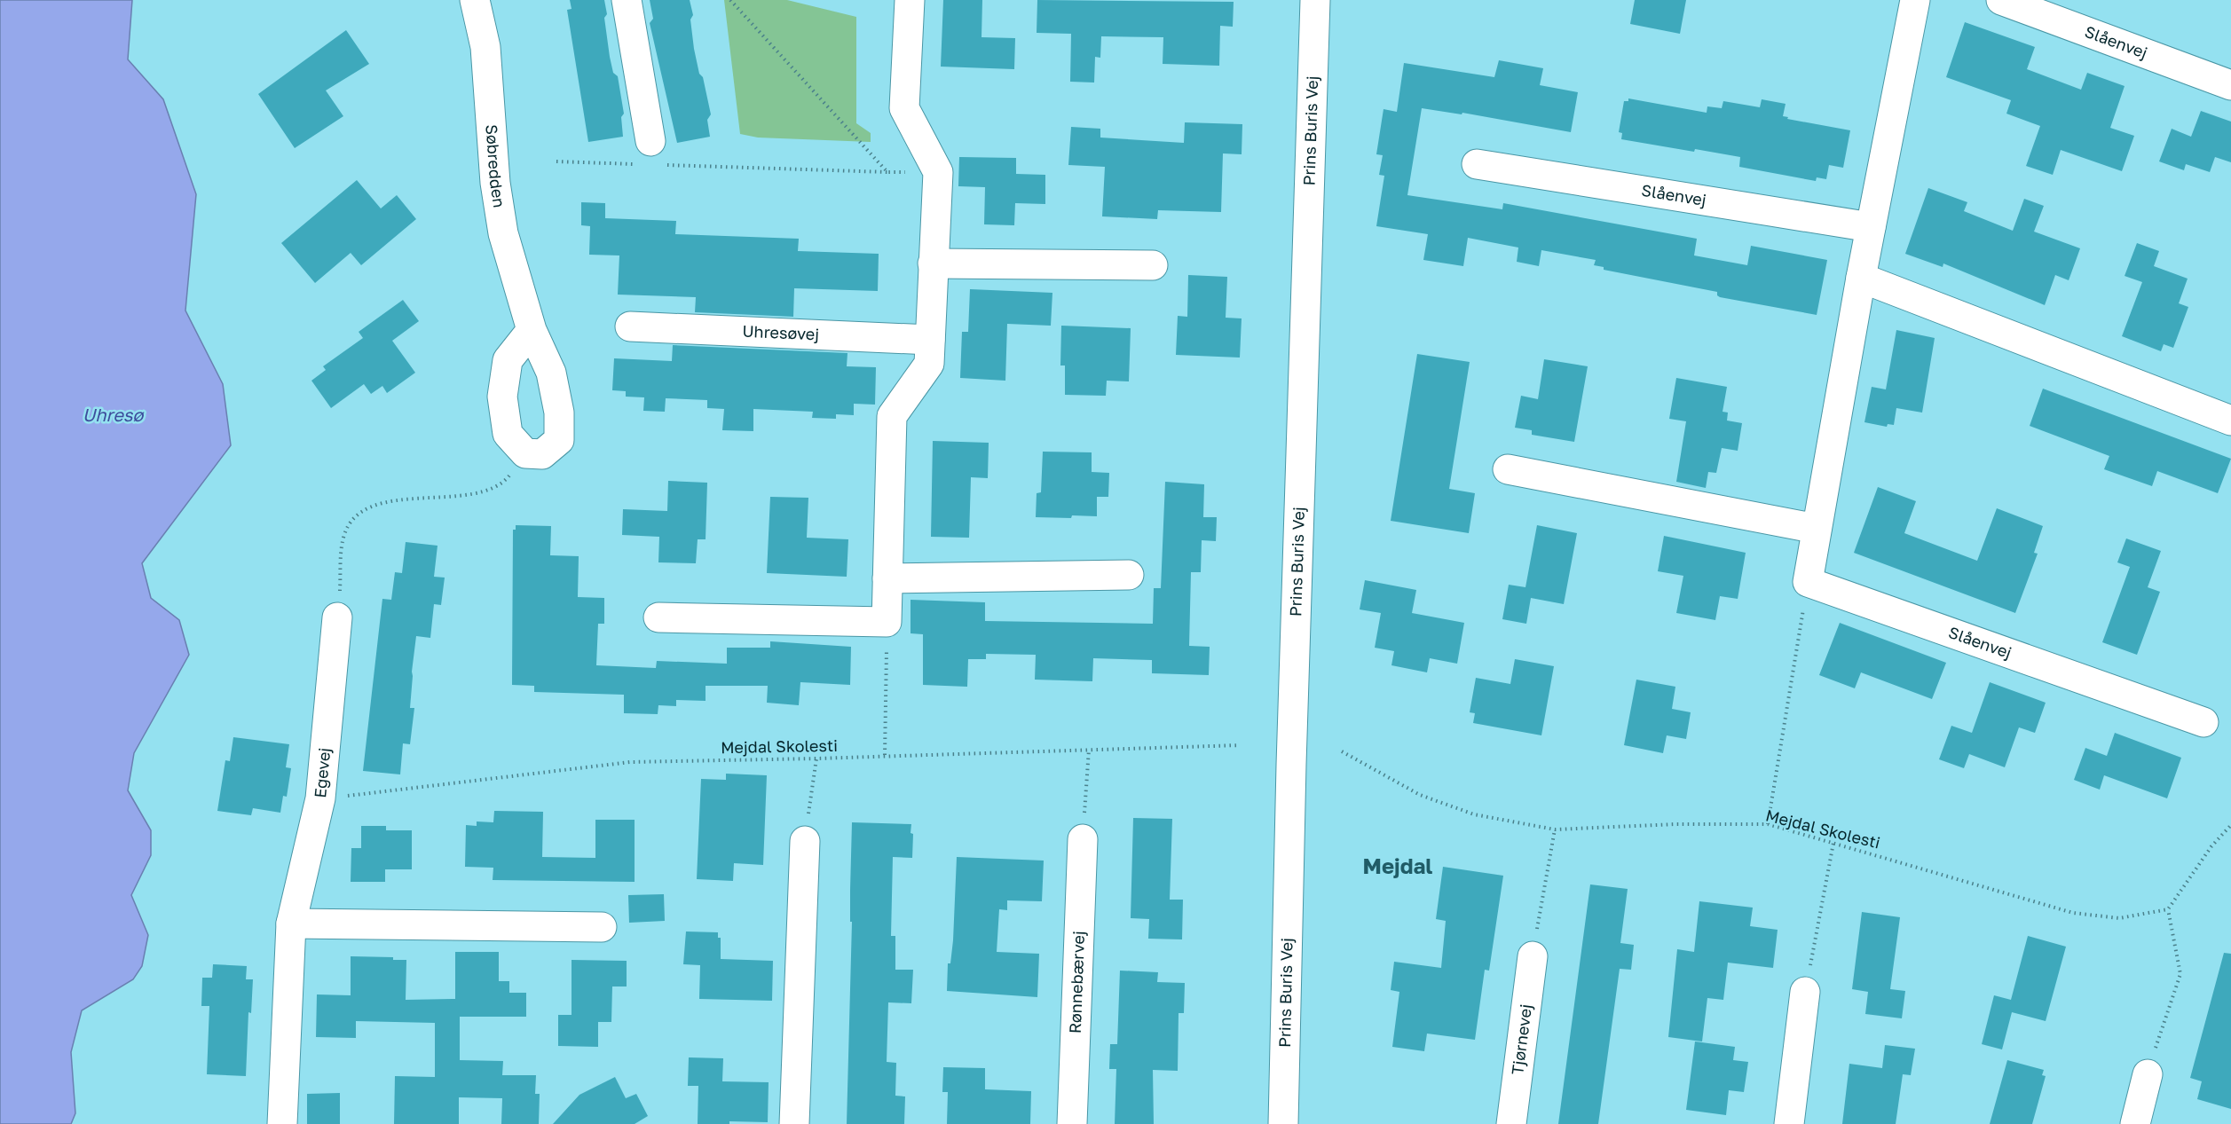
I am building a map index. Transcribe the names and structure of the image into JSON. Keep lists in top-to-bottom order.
{
  "streets": {
    "street": [
      "Slåenvej",
      "Prins Buris Vej",
      "Søbredden",
      "Uhresøvej",
      "Egevej",
      "Rønnebærvej",
      "Tjørnevej"
    ],
    "path": ["Mejdal Skolesti"]
  },
  "crossings": [
    ["Mejdal Skolesti", "Egevej"]
  ],
  "districts": ["Mejdal"],
  "water": ["Uhresø"]
}
